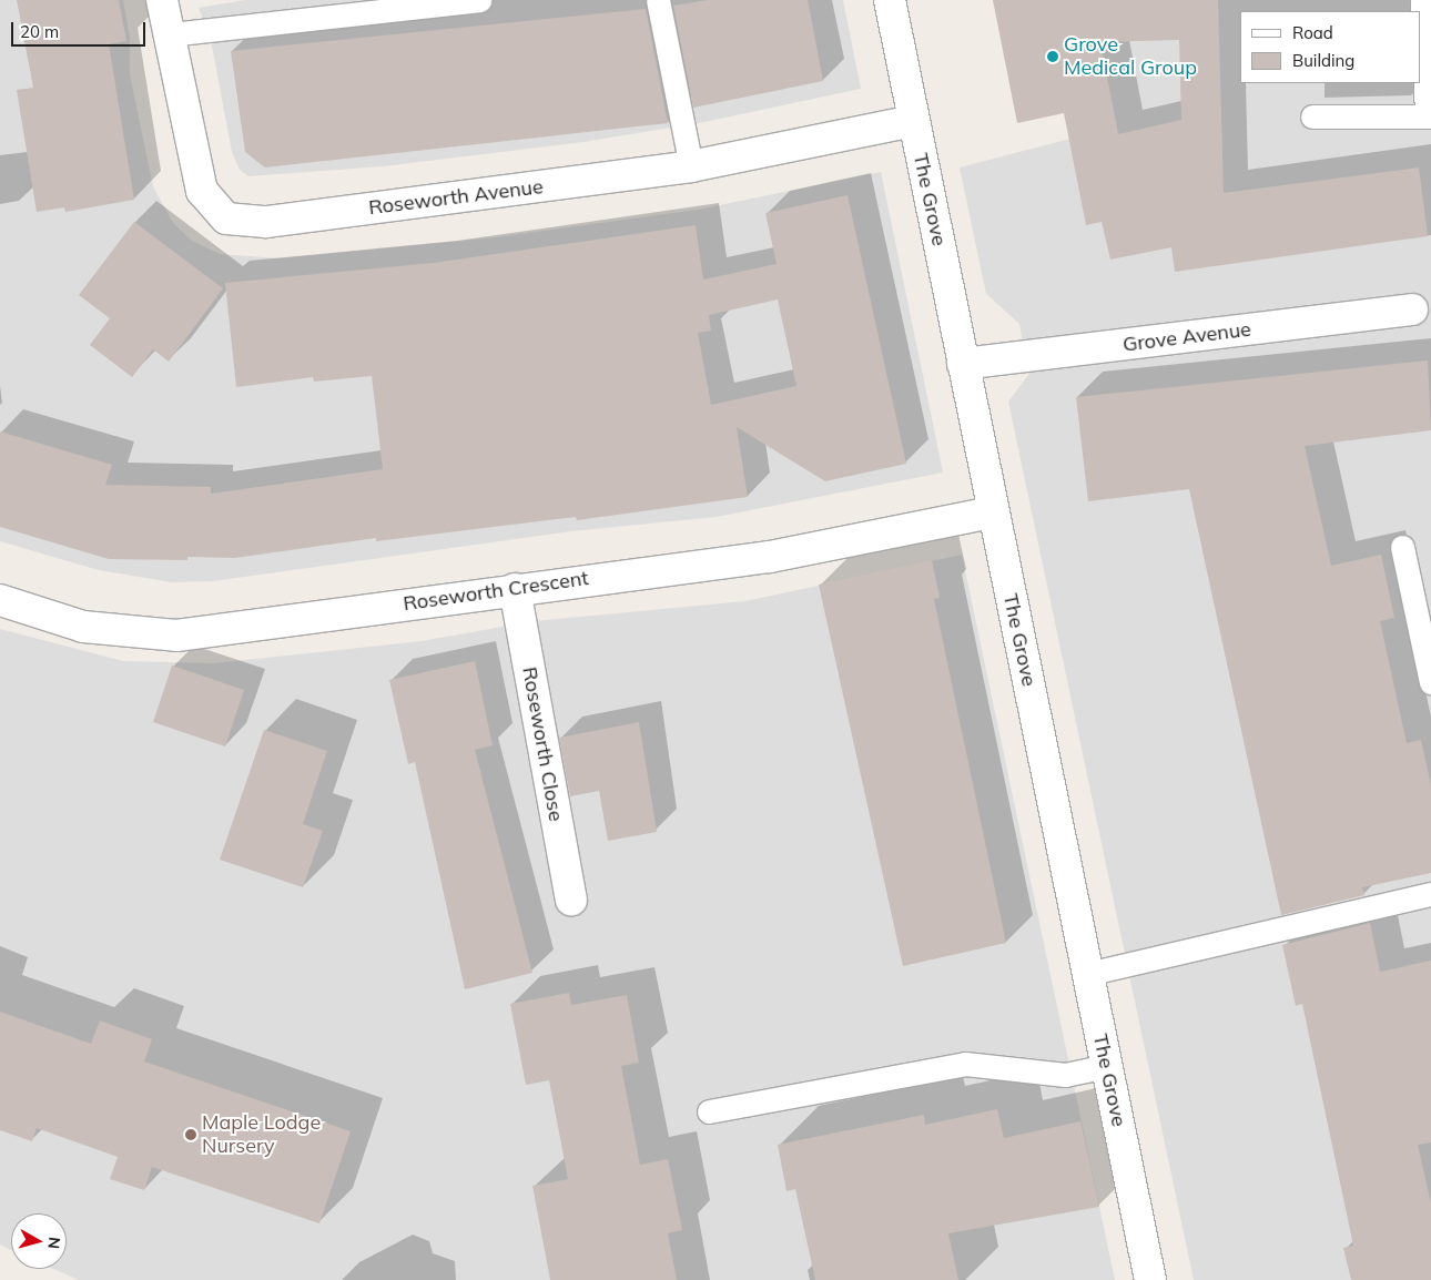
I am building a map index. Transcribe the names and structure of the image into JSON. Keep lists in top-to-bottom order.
{
  "streets": {
    "street": [
      "Roseworth Avenue",
      "The Grove",
      "Grove Avenue",
      "Roseworth Crescent",
      "Roseworth Close"
    ]
  },
  "crossings": [
    ["Roseworth Avenue", "The Grove"],
    ["The Grove", "Grove Avenue"],
    ["The Grove", "Roseworth Crescent"],
    ["Roseworth Crescent", "Roseworth Close"]
  ],
  "places": ["Grove Medical Group", "Maple Lodge Nursery"],
  "legend": ["Road", "Building"],
  "scale_bar": "20 m",
  "north": "right"
}
